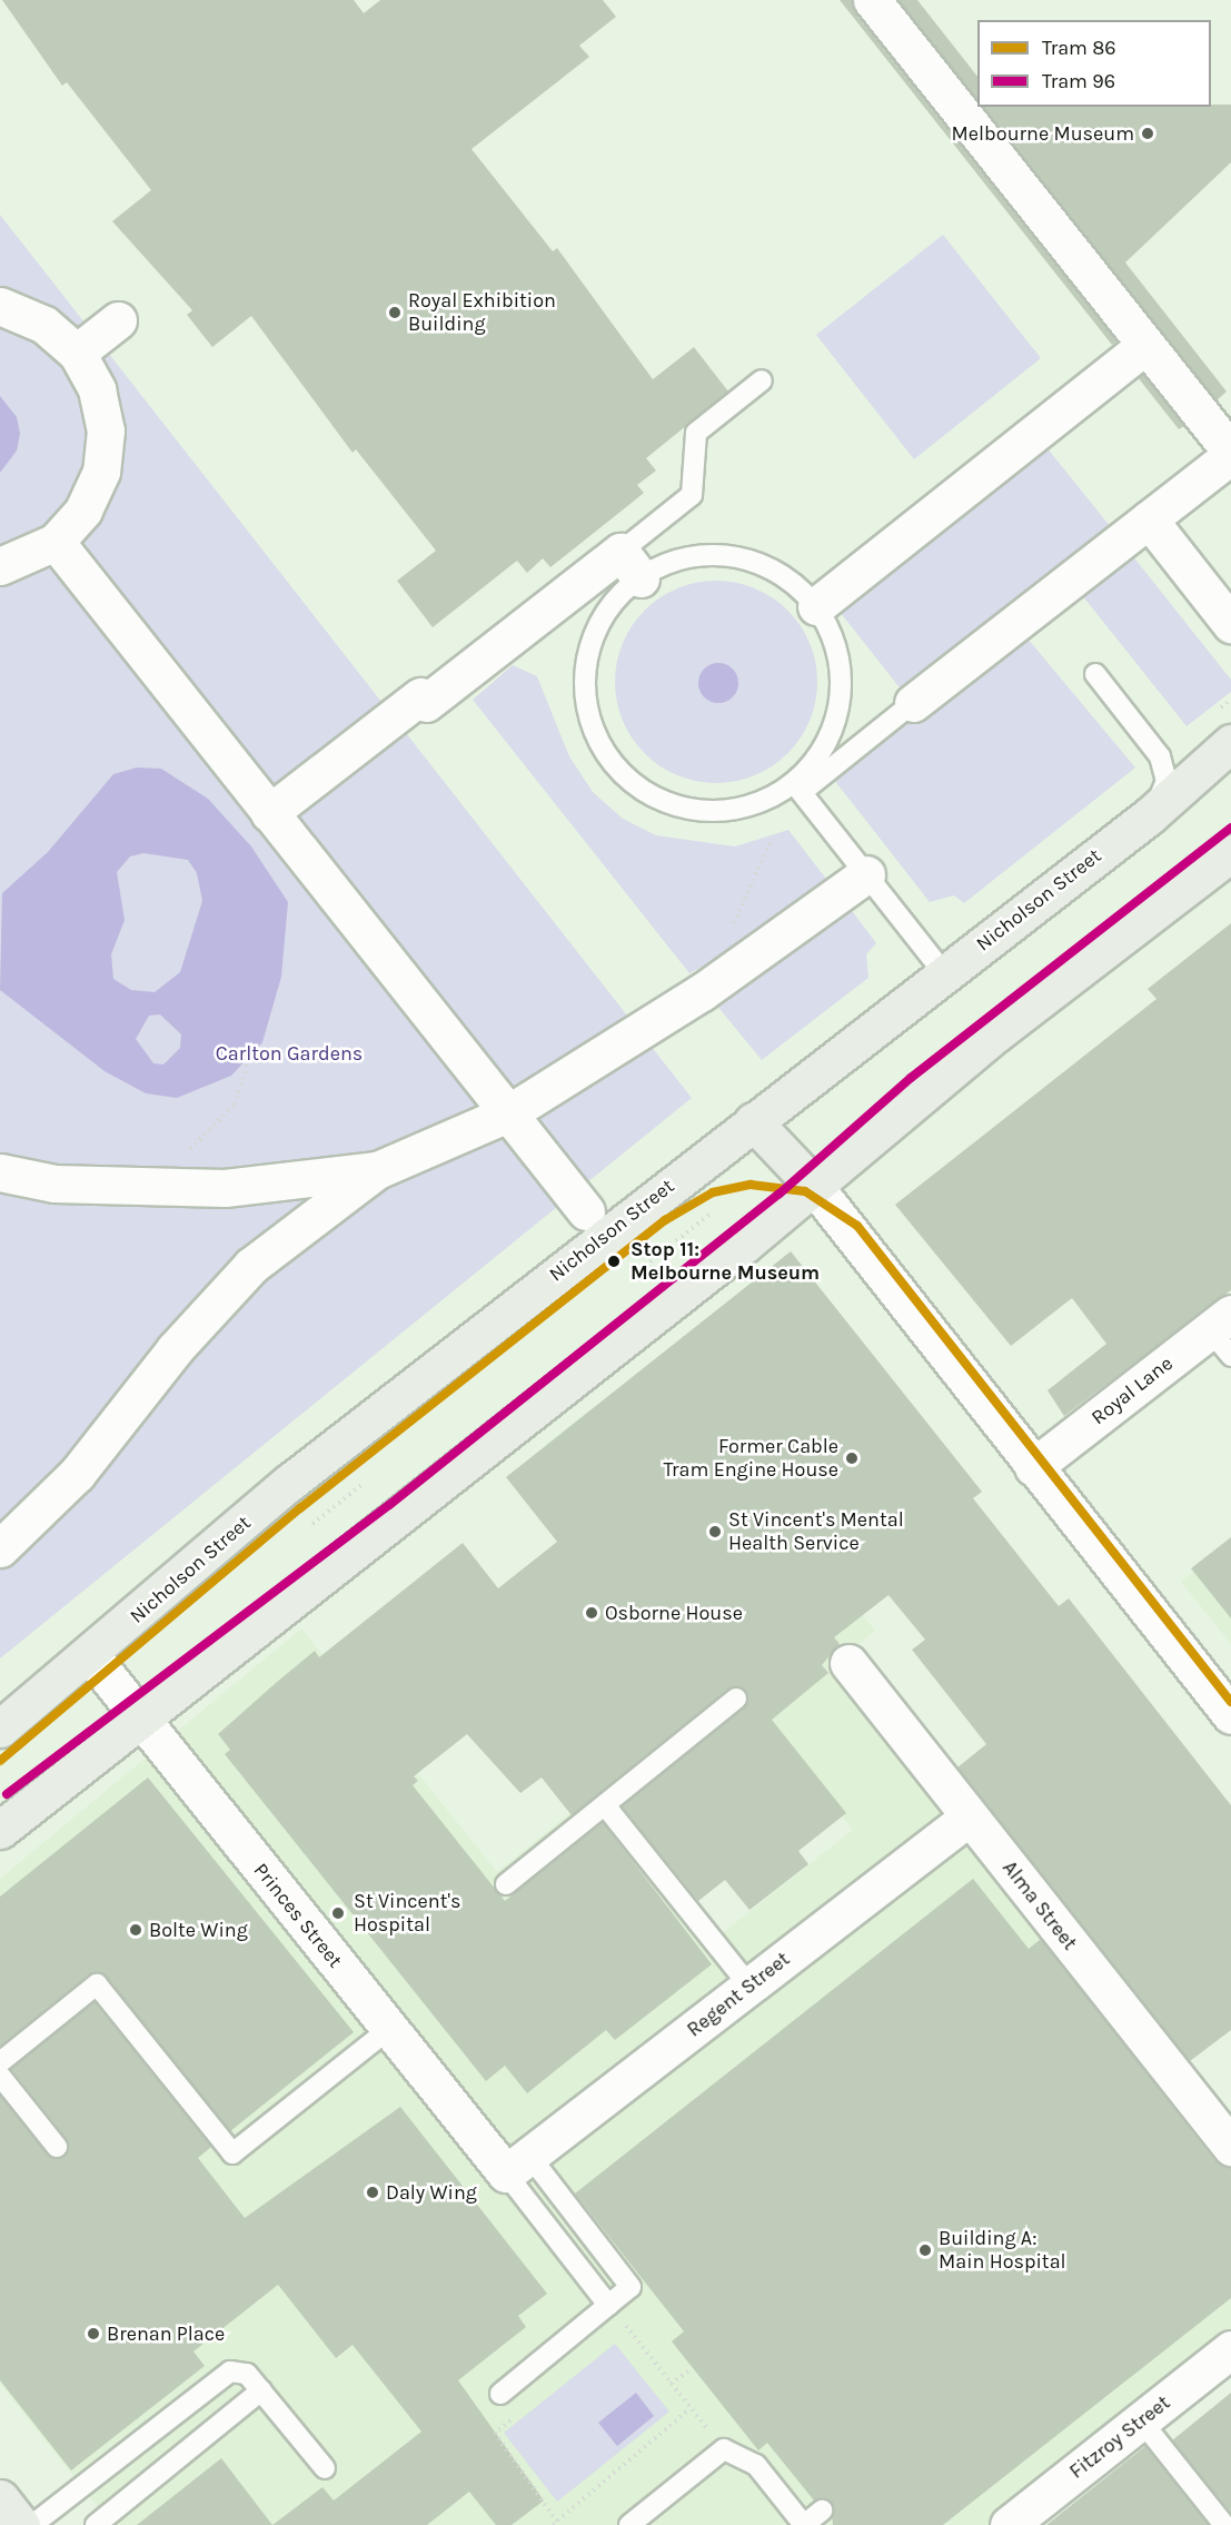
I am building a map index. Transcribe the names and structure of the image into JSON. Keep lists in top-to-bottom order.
{
  "streets": {
    "main road": ["Nicholson Street"],
    "street": [
      "Royal Lane",
      "Alma Street",
      "Princes Street",
      "Regent Street",
      "Fitzroy Street"
    ]
  },
  "crossings": [
    ["Nicholson Street", "Princes Street"],
    ["Alma Street", "Regent Street"],
    ["Princes Street", "Regent Street"]
  ],
  "parks": ["Carlton Gardens"],
  "places": [
    "Melbourne Museum",
    "Royal Exhibition Building",
    "Stop 11: Melbourne Museum",
    "Former Cable Tram Engine House",
    "St Vincent's Mental Health Service",
    "Osborne House",
    "St Vincent's Hospital",
    "Bolte Wing",
    "Daly Wing",
    "Building A: Main Hospital",
    "Brenan Place"
  ],
  "lines": ["tram line 96", "tram line 86"],
  "legend": ["Tram 86", "Tram 96"]
}
